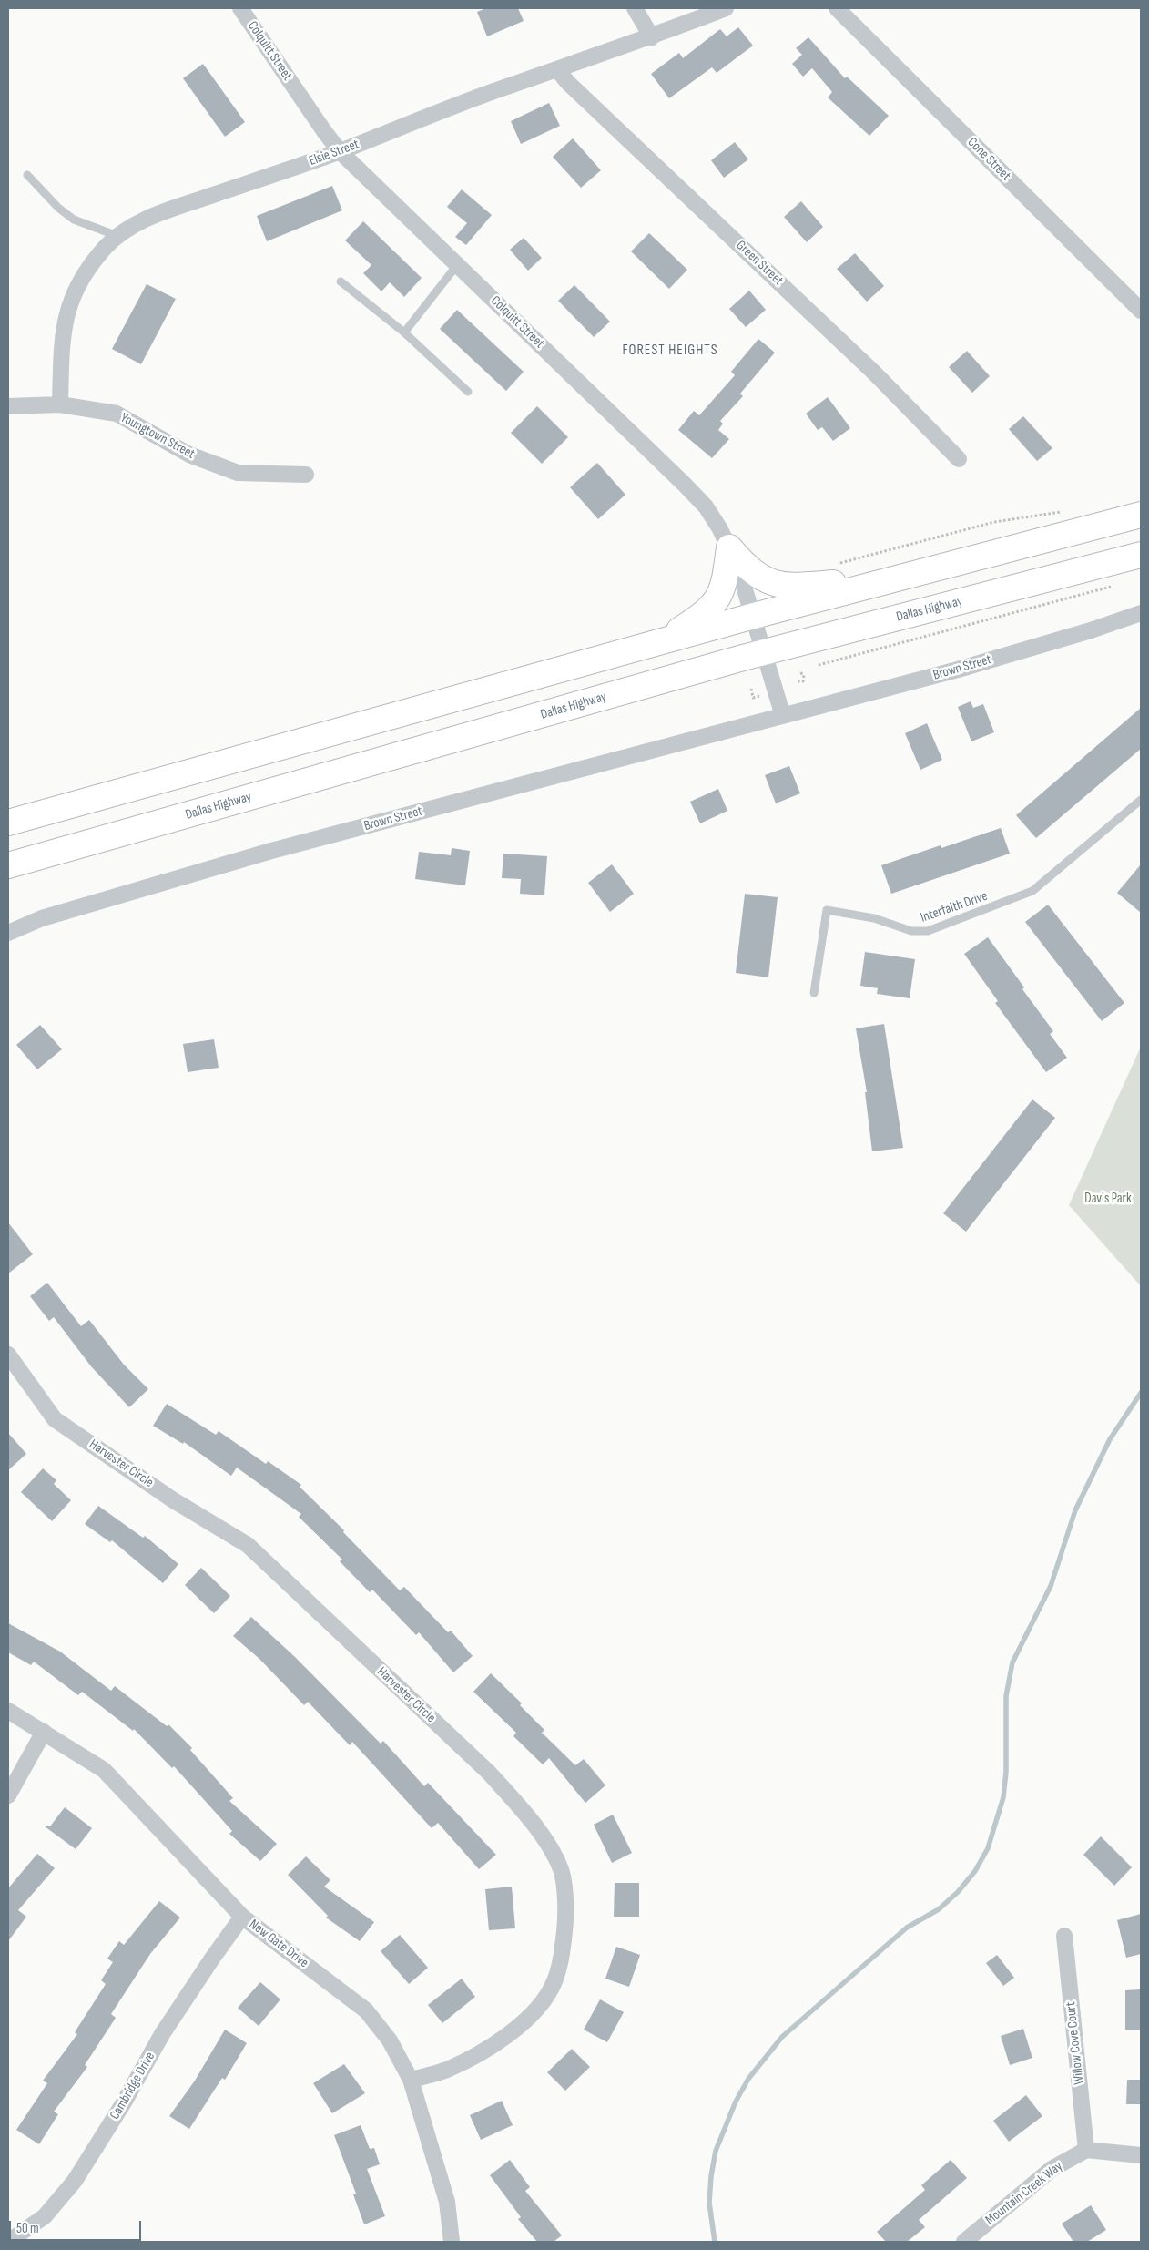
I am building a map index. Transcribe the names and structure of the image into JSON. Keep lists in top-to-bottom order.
{
  "streets": {
    "main road": ["Dallas Highway"],
    "street": [
      "Colquitt Street",
      "Elsie Street",
      "Cone Street",
      "Green Street",
      "Youngtown Street",
      "Brown Street",
      "Harvester Circle",
      "New Gate Drive",
      "Willow Cove Court",
      "Cambridge Drive",
      "Mountain Creek Way"
    ],
    "lane": ["Interfaith Drive"]
  },
  "crossings": [
    ["Colquitt Street", "Elsie Street"],
    ["Colquitt Street", "Dallas Highway"],
    ["Elsie Street", "Green Street"],
    ["Elsie Street", "Youngtown Street"],
    ["Harvester Circle", "New Gate Drive"],
    ["New Gate Drive", "Cambridge Drive"],
    ["Willow Cove Court", "Mountain Creek Way"]
  ],
  "districts": ["FOREST HEIGHTS"],
  "parks": ["Davis Park"],
  "scale_bar": "50 m"
}
